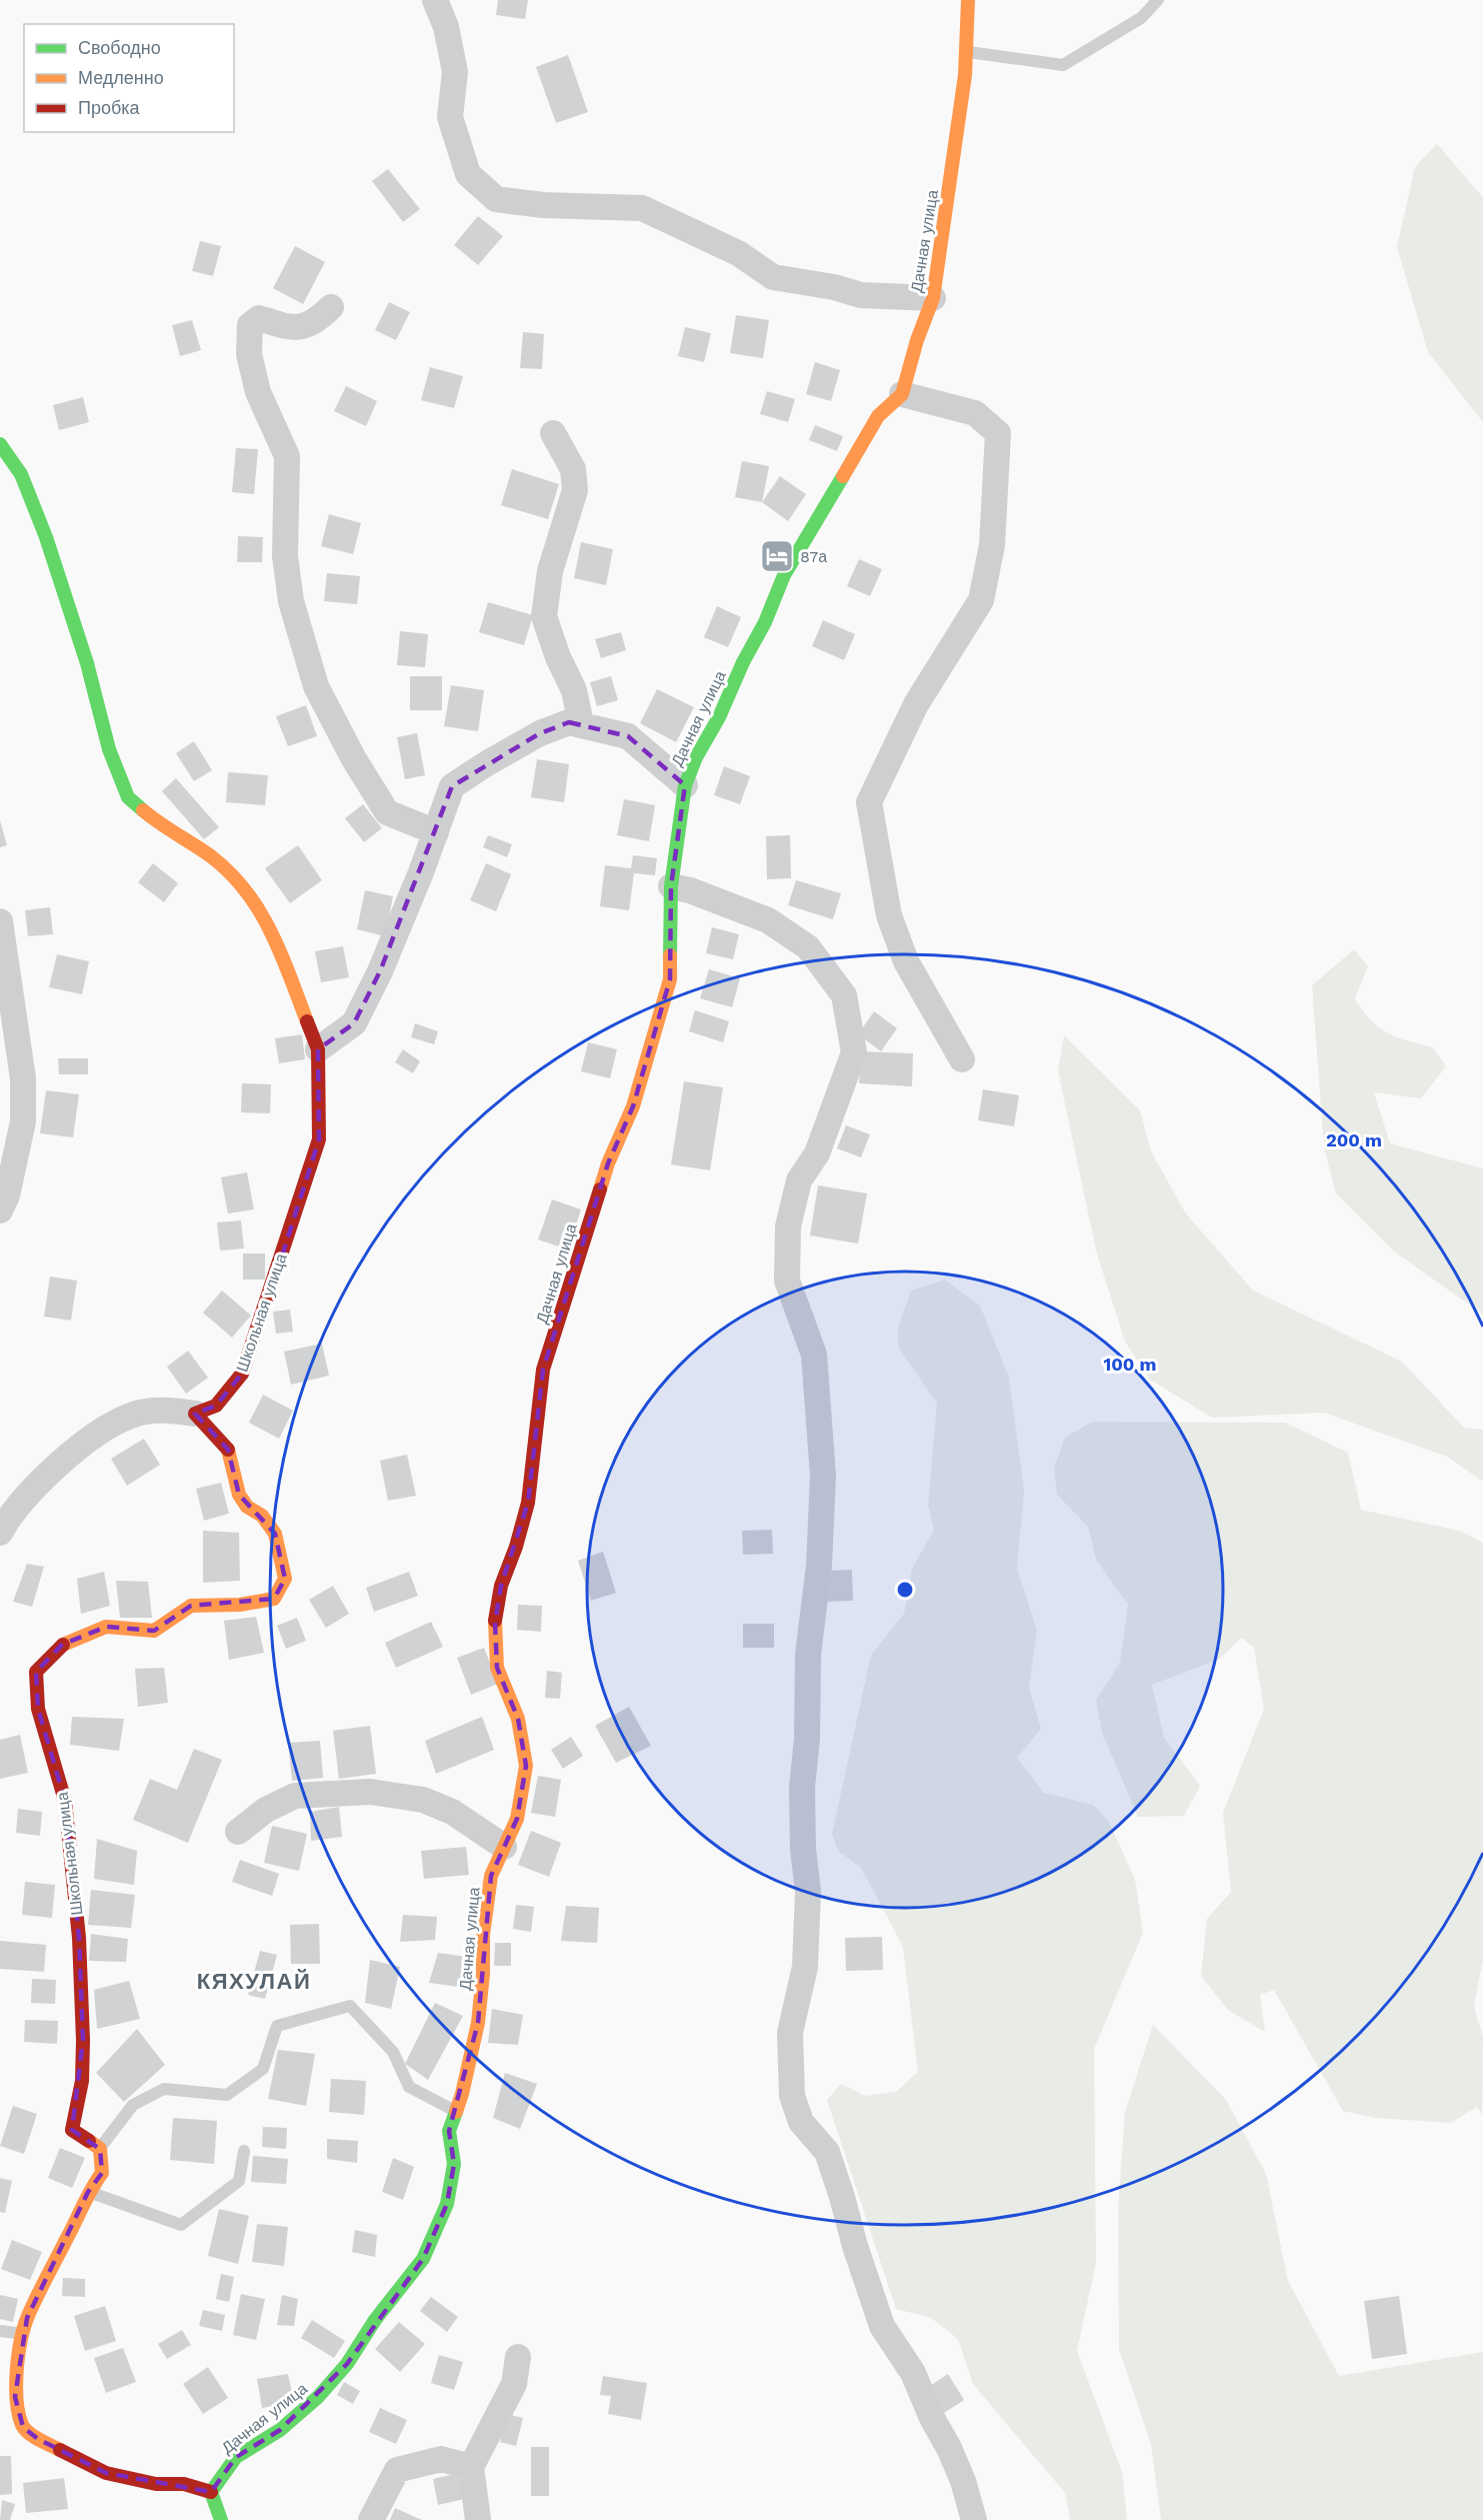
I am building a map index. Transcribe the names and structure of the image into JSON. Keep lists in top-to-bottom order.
{
  "streets": {
    "street": ["Дачная улица", "Школьная улица"]
  },
  "districts": ["КЯХУЛАЙ"],
  "places": {
    "hotel": ["87а"]
  },
  "legend": ["Свободно", "Медленно", "Пробка"],
  "rings": ["200 m", "100 m"]
}
